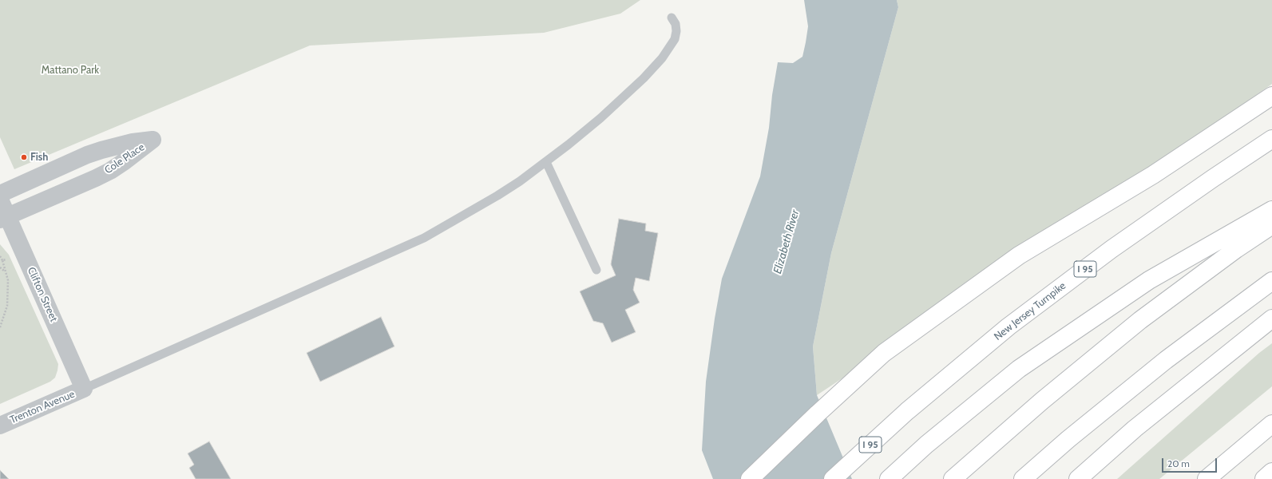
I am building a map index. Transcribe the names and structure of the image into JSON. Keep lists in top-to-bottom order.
{
  "streets": {
    "highway": ["I 95", "New Jersey Turnpike"],
    "street": ["Cole Place", "Clifton Street", "Trenton Avenue"]
  },
  "crossings": [
    ["Cole Place", "Clifton Street"],
    ["Clifton Street", "Trenton Avenue"]
  ],
  "water": ["Elizabeth River"],
  "parks": ["Mattano Park"],
  "places": ["Fish"],
  "scale_bar": "20 m"
}
